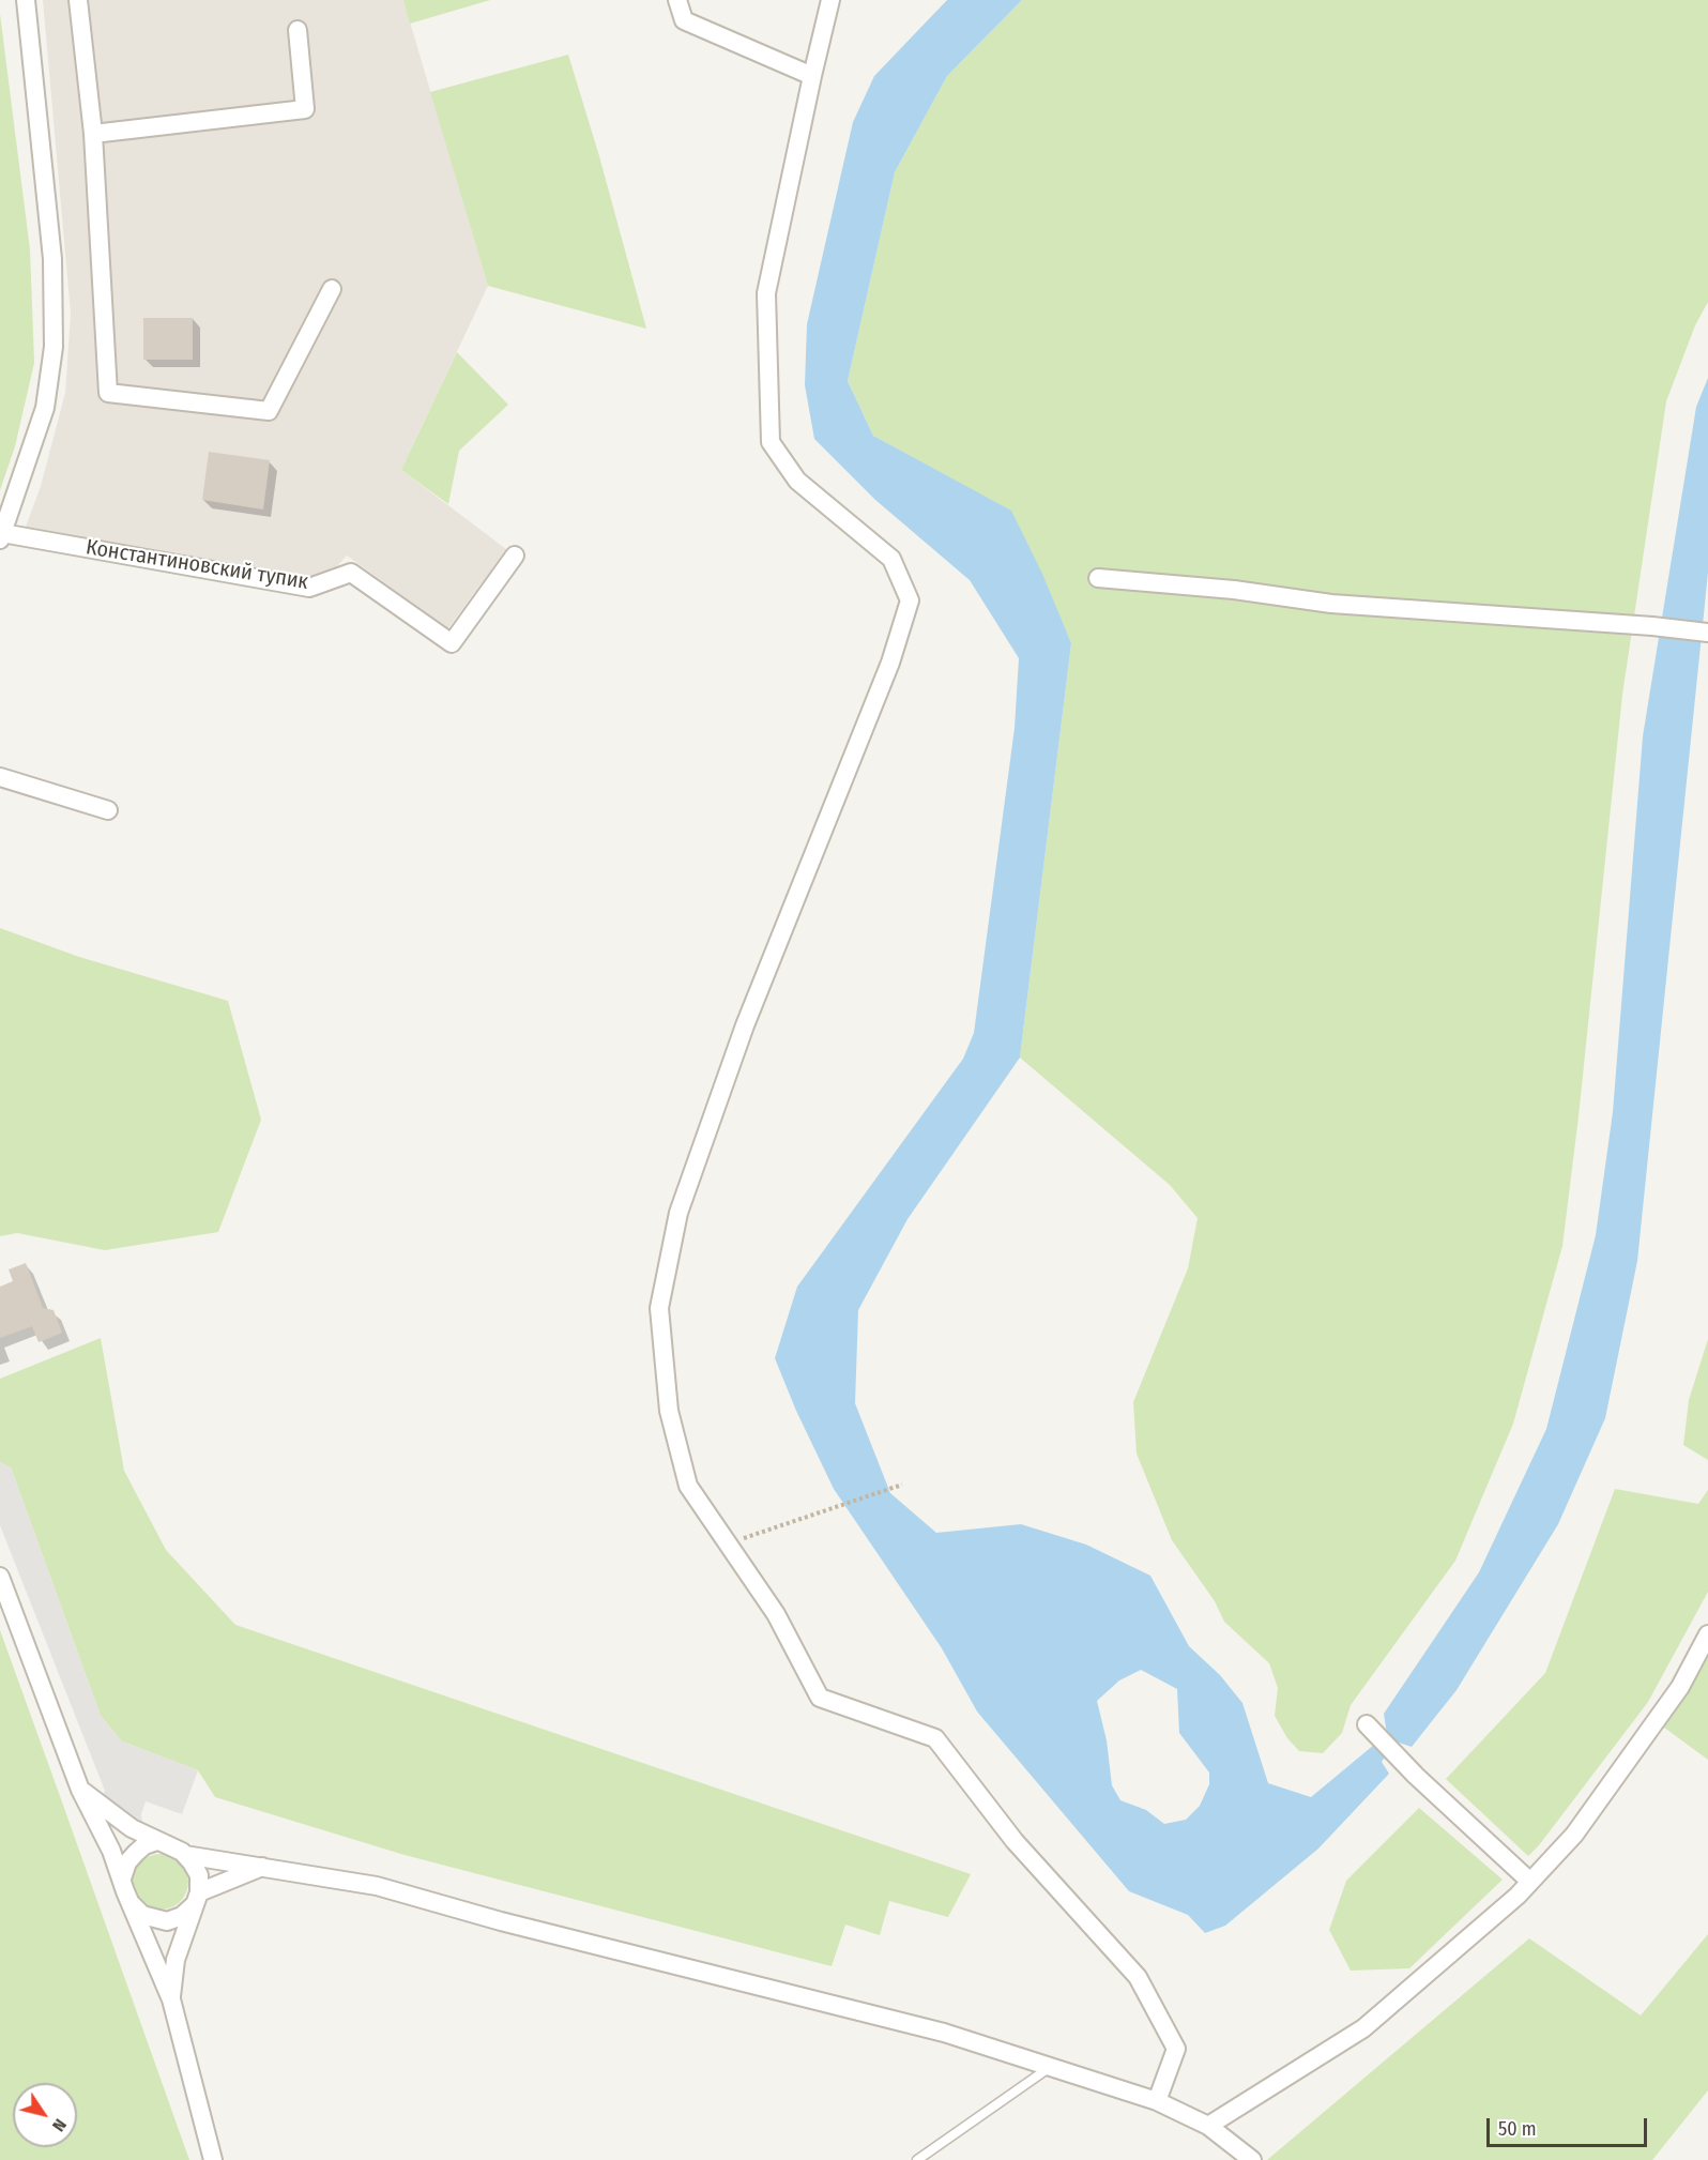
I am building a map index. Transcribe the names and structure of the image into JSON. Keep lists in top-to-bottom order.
{
  "streets": {
    "street": ["Константиновский тупик"]
  },
  "scale_bar": "50 m",
  "north": "bottom right"
}
